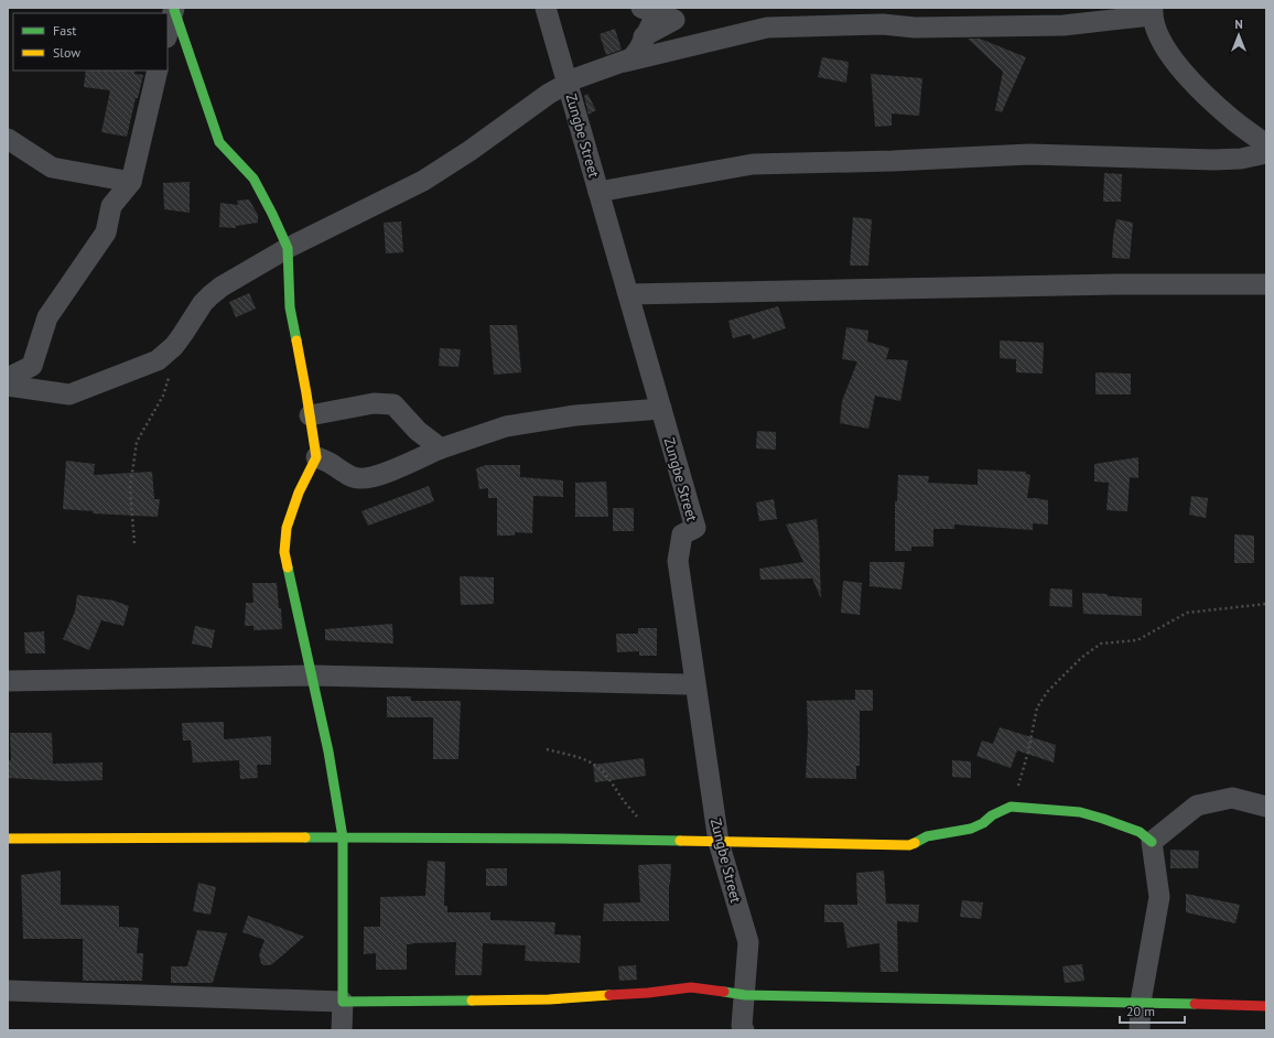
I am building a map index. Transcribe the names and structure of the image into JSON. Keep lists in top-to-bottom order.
{
  "streets": {
    "street": ["Zungbe Street"]
  },
  "legend": ["Fast", "Slow"],
  "scale_bar": "20 m",
  "north": "top"
}
